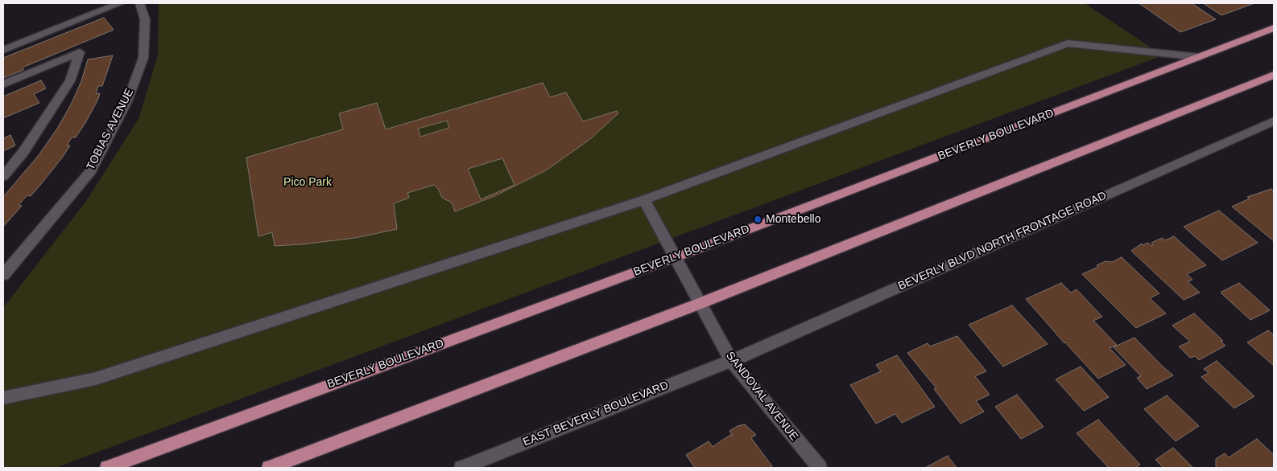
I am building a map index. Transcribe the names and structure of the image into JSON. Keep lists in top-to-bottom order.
{
  "streets": {
    "main road": ["BEVERLY BOULEVARD"],
    "street": [
      "TOBIAS AVENUE",
      "BEVERLY BLVD NORTH FRONTAGE ROAD",
      "SANDOVAL AVENUE",
      "EAST BEVERLY BOULEVARD"
    ]
  },
  "crossings": [
    ["BEVERLY BOULEVARD", "SANDOVAL AVENUE"],
    ["BEVERLY BLVD NORTH FRONTAGE ROAD", "SANDOVAL AVENUE"],
    ["BEVERLY BLVD NORTH FRONTAGE ROAD", "EAST BEVERLY BOULEVARD"],
    ["SANDOVAL AVENUE", "EAST BEVERLY BOULEVARD"]
  ],
  "parks": ["Pico Park"],
  "places": ["Montebello"]
}
